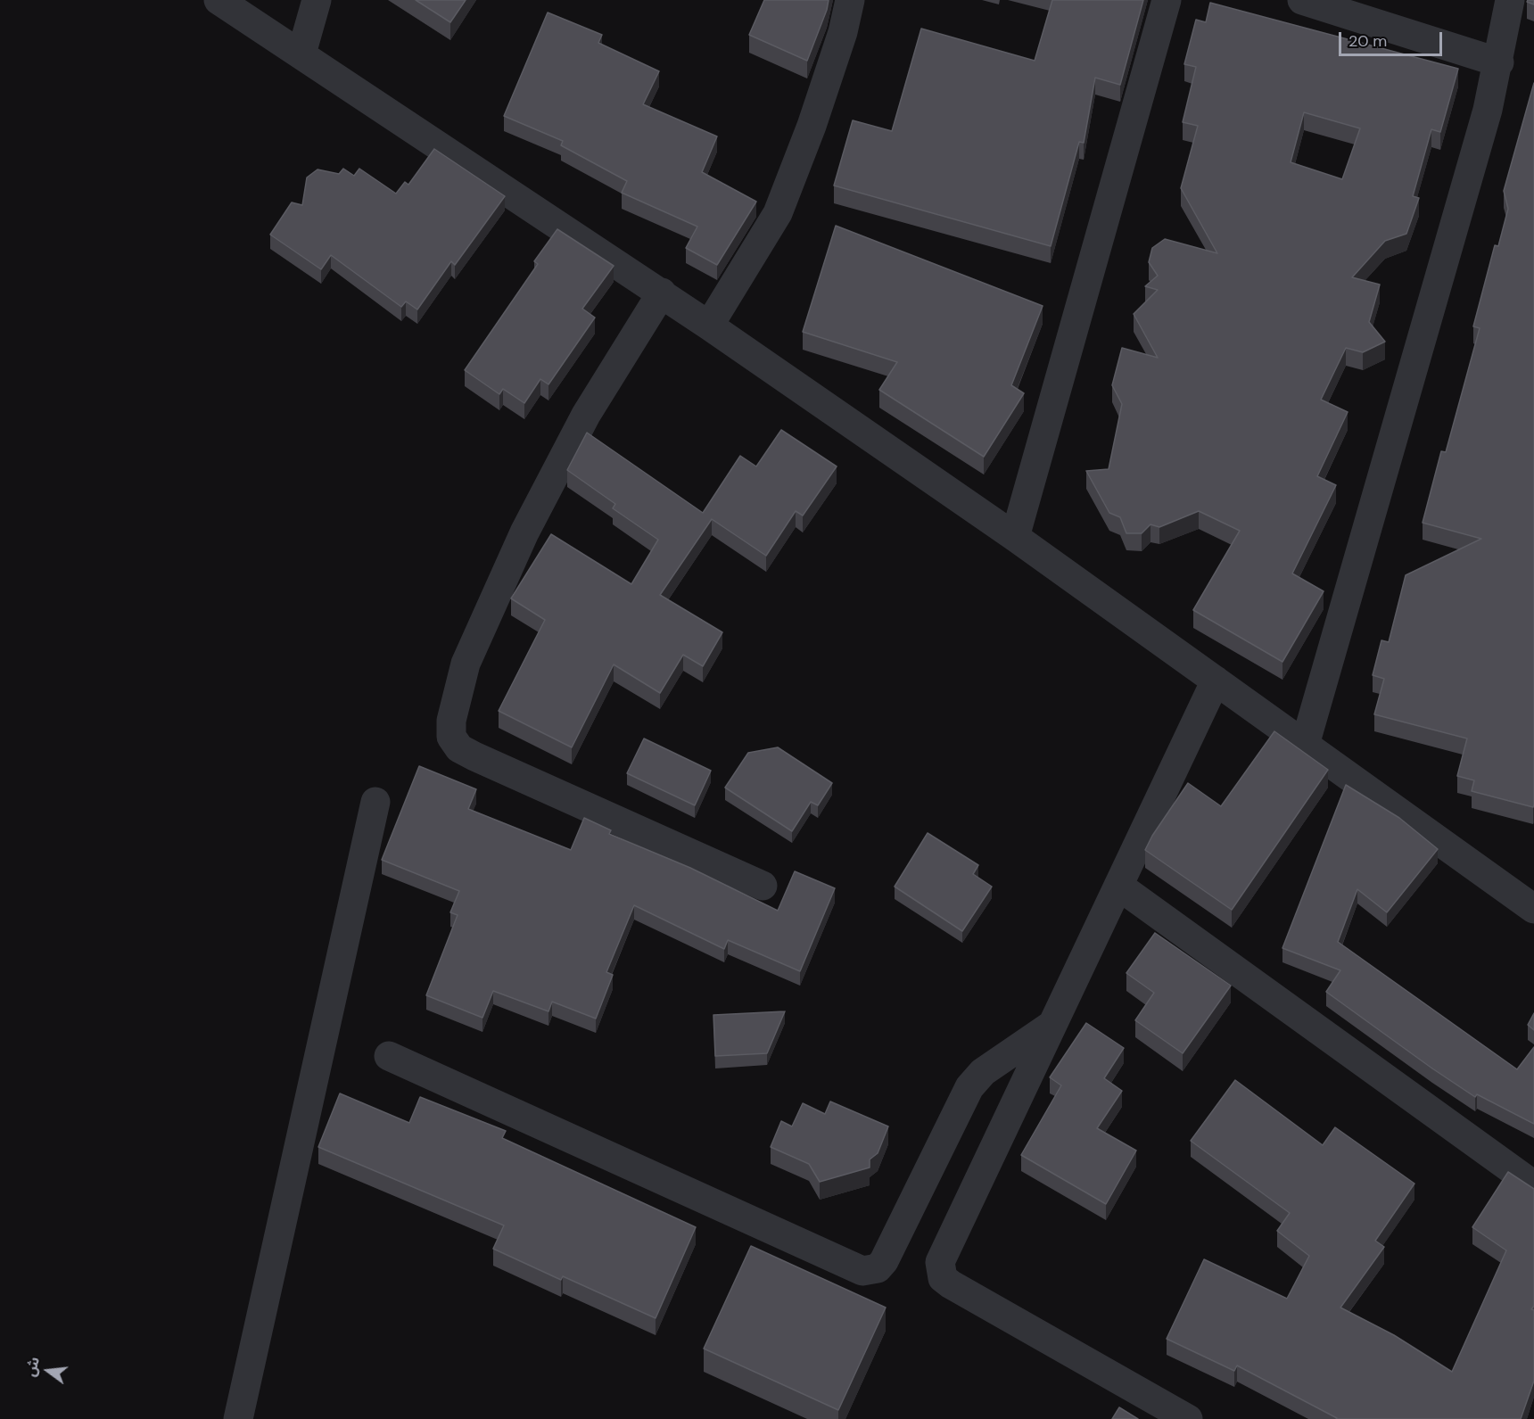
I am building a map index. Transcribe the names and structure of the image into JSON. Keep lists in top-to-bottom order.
{
  "scale_bar": "20 m",
  "north": "left"
}
